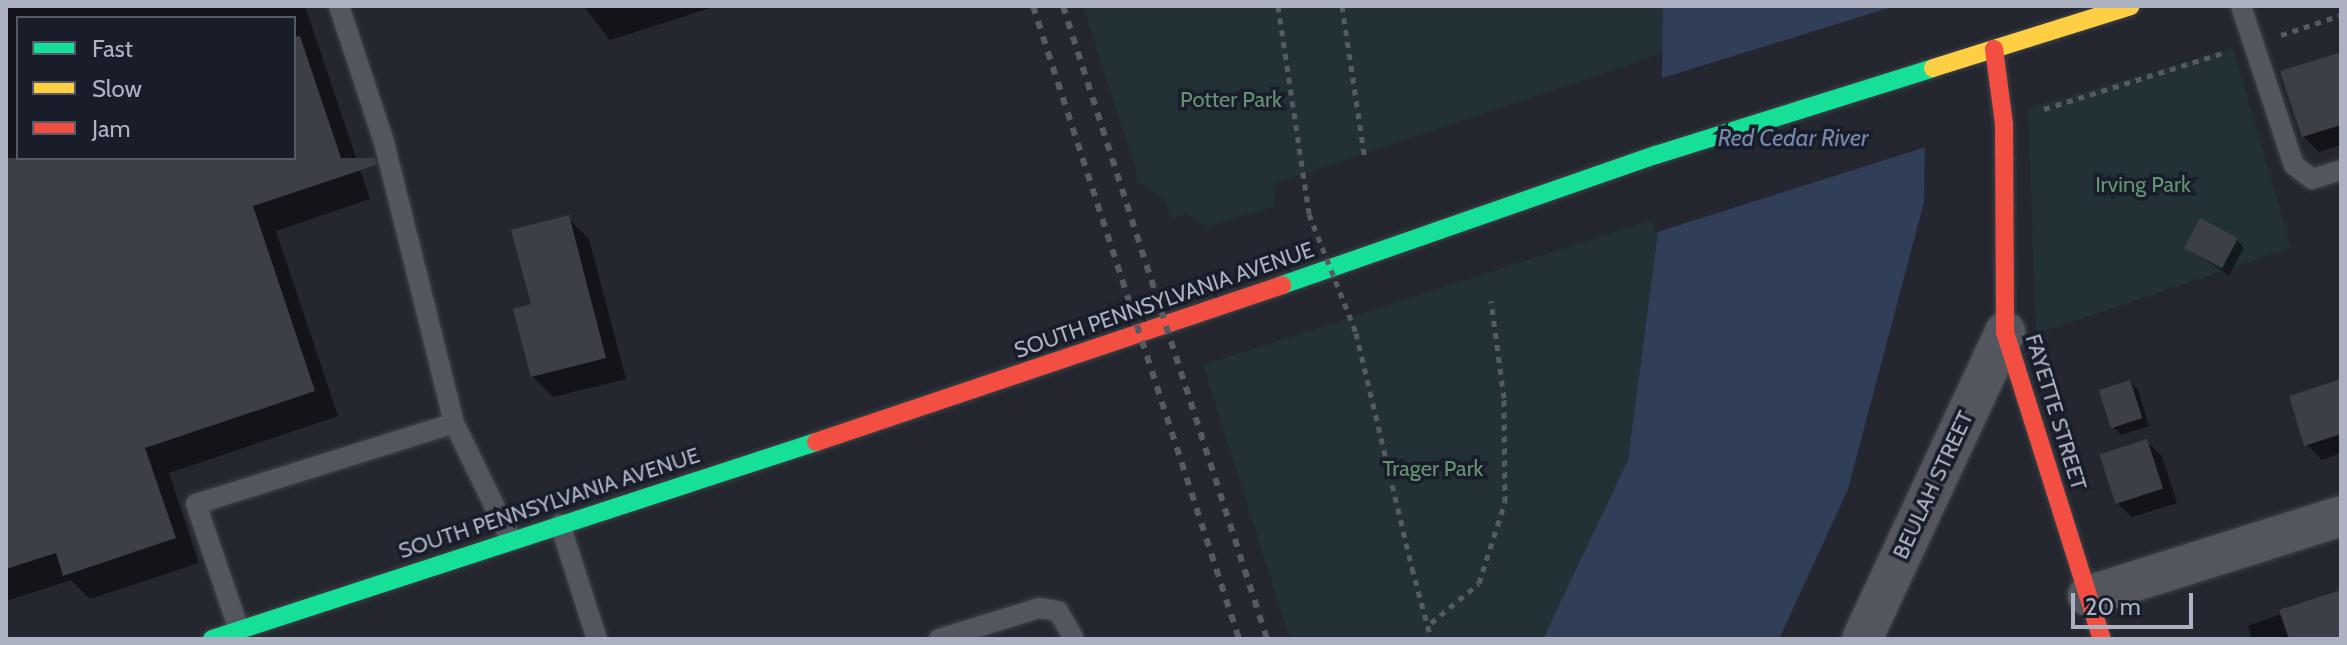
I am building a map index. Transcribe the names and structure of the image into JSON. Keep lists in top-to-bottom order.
{
  "streets": {
    "main road": ["SOUTH PENNSYLVANIA AVENUE", "FAYETTE STREET"],
    "street": ["BEULAH STREET"]
  },
  "crossings": [
    ["SOUTH PENNSYLVANIA AVENUE", "FAYETTE STREET"],
    ["FAYETTE STREET", "BEULAH STREET"]
  ],
  "water": ["Red Cedar River"],
  "parks": ["Potter Park", "Irving Park", "Trager Park"],
  "legend": ["Fast", "Slow", "Jam"],
  "scale_bar": "20 m"
}
